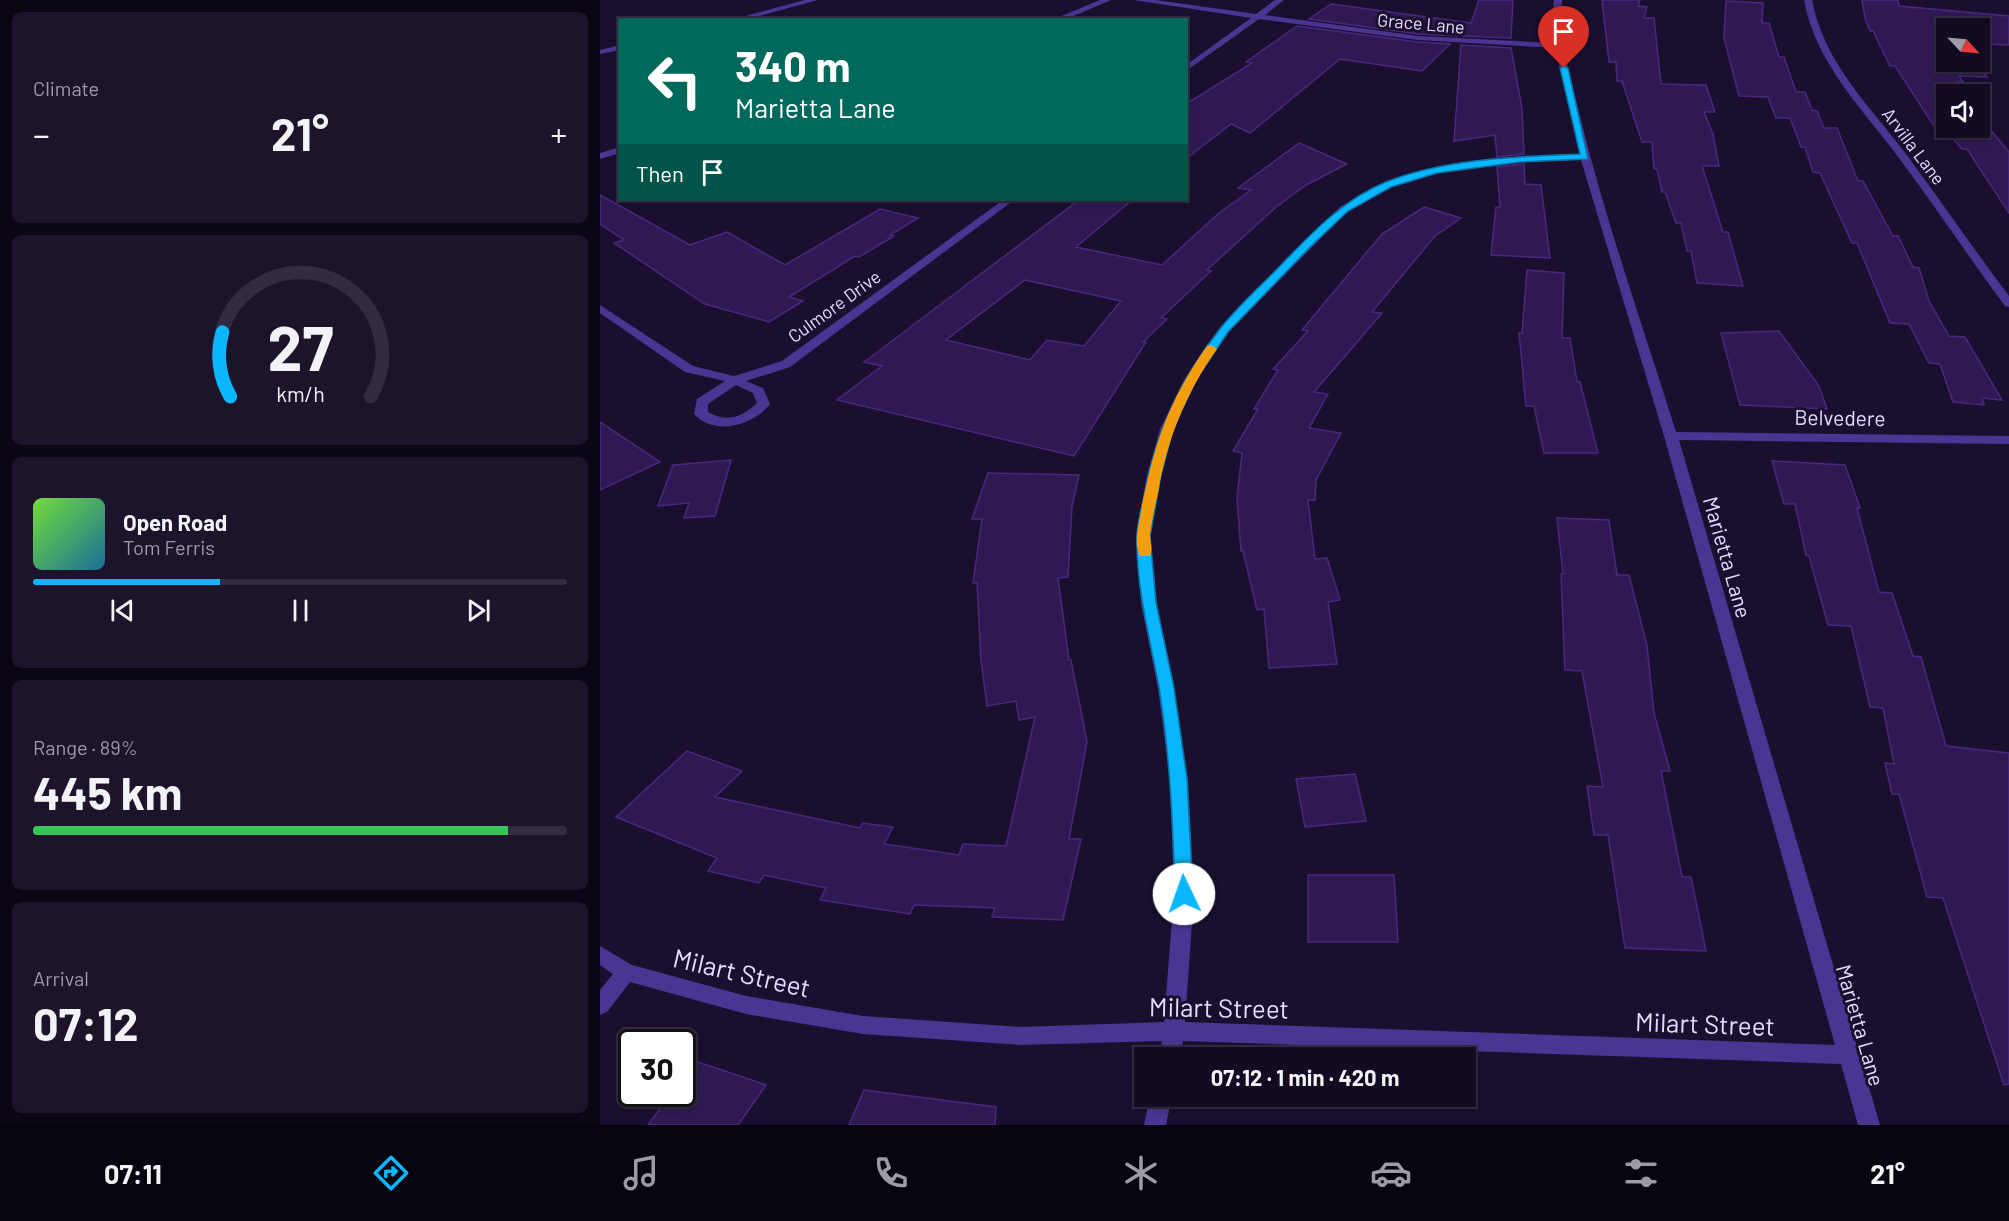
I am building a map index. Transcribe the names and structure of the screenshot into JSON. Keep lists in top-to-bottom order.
{
  "streets": {
    "street": [
      "Grace Lane",
      "Arvilla Lane",
      "Culmore Drive",
      "Belvedere",
      "Marietta Lane",
      "Milart Street"
    ]
  },
  "crossings": [
    ["Grace Lane", "Marietta Lane"],
    ["Belvedere", "Marietta Lane"],
    ["Marietta Lane", "Milart Street"]
  ],
  "north": "bottom right",
  "page": {
    "tile": [
      "Climate",
      ["Range · 89%", "445 km"],
      ["Arrival", "07:12"]
    ],
    "turn": ["340 m", "Marietta Lane"],
    "heat": ["−", "21°", "+"],
    "then": "Then",
    "song": ["Open Road", "Tom Ferris"],
    "limit": "30",
    "trip": "07:12 · 1 min · 420 m",
    "tabs": ["07:11", "21°"],
    "gauge": ["27", "km/h"]
  }
}
